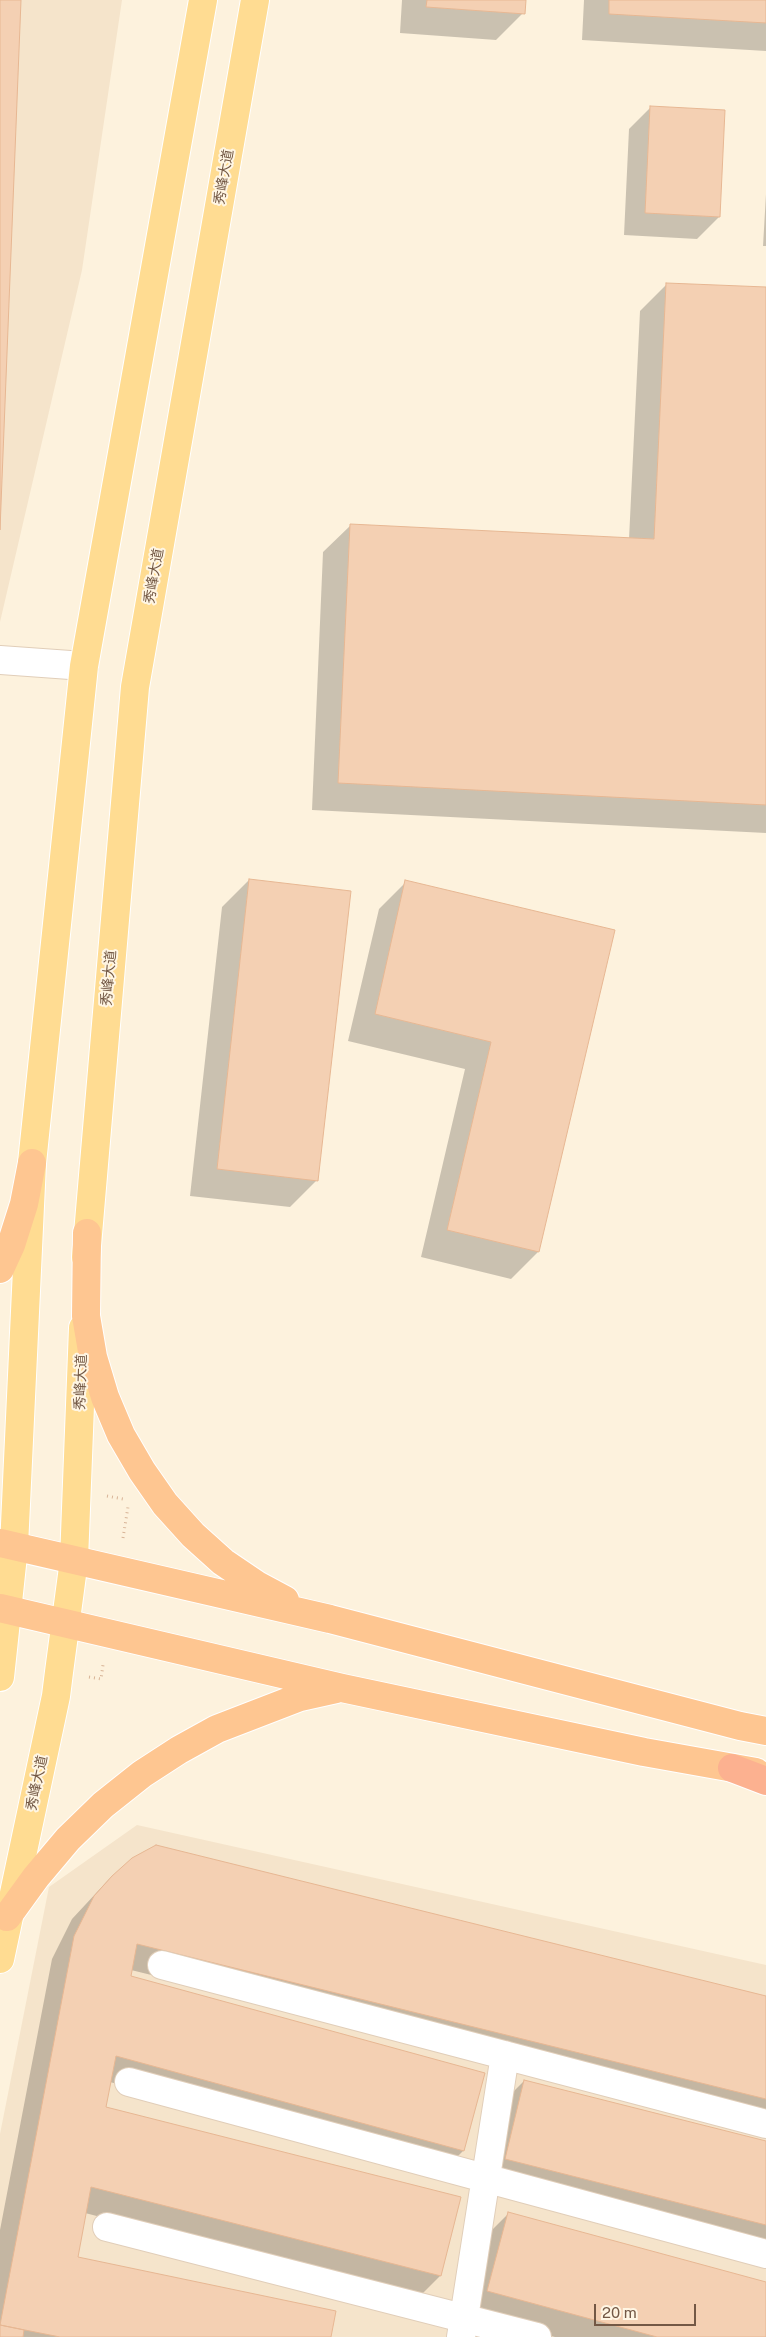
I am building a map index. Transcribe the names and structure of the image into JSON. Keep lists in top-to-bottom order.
{
  "streets": {
    "main road": ["秀峰大道"]
  },
  "scale_bar": "20 m"
}
